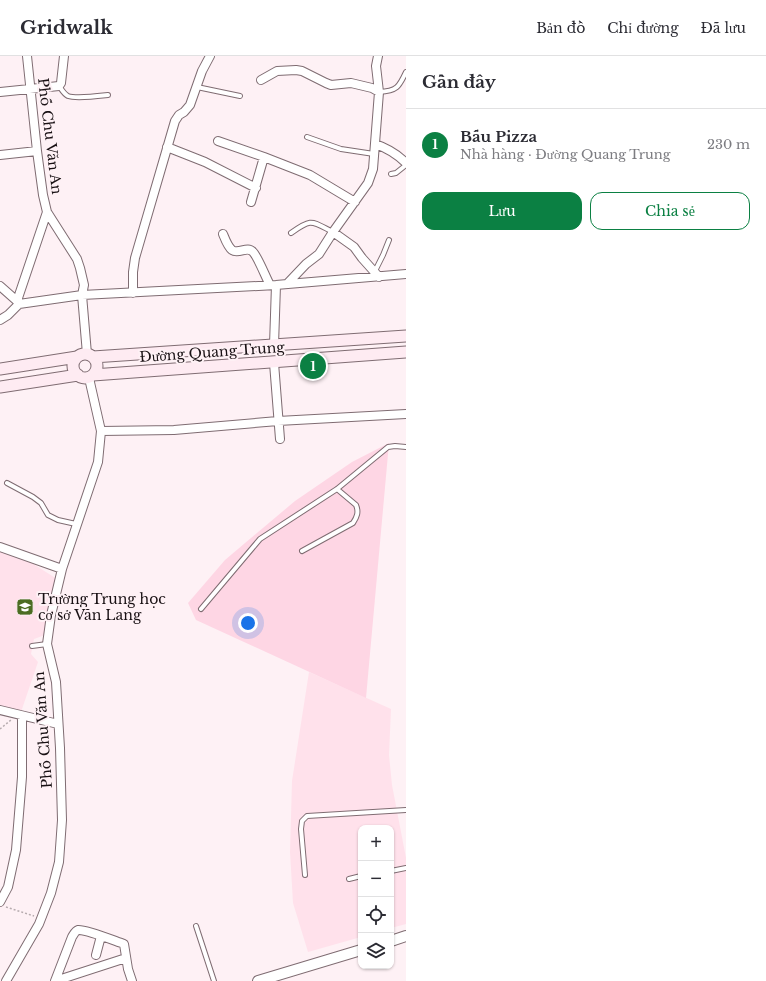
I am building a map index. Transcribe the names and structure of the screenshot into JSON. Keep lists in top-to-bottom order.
{
  "streets": {
    "main road": ["Đường Quang Trung"],
    "street": ["Phố Chu Văn An"]
  },
  "crossings": [
    ["Phố Chu Văn An", "Đường Quang Trung"]
  ],
  "places": {
    "school or university": ["Trường Trung học cơ sở Văn Lang"]
  },
  "page": {
    "header": "Gridwalk",
    "nav": ["Bản đồ", "Chỉ đường", "Đã lưu"],
    "heading": "Gần đây",
    "list": [
      {
        "mark": "1",
        "name": "Bấu Pizza",
        "note": "Nhà hàng · Đường Quang Trung",
        "value": "230 m"
      }
    ],
    "buttons": ["Lưu", "Chia sẻ"],
    "pins": "1",
    "map_buttons": ["+", "−"]
  }
}
